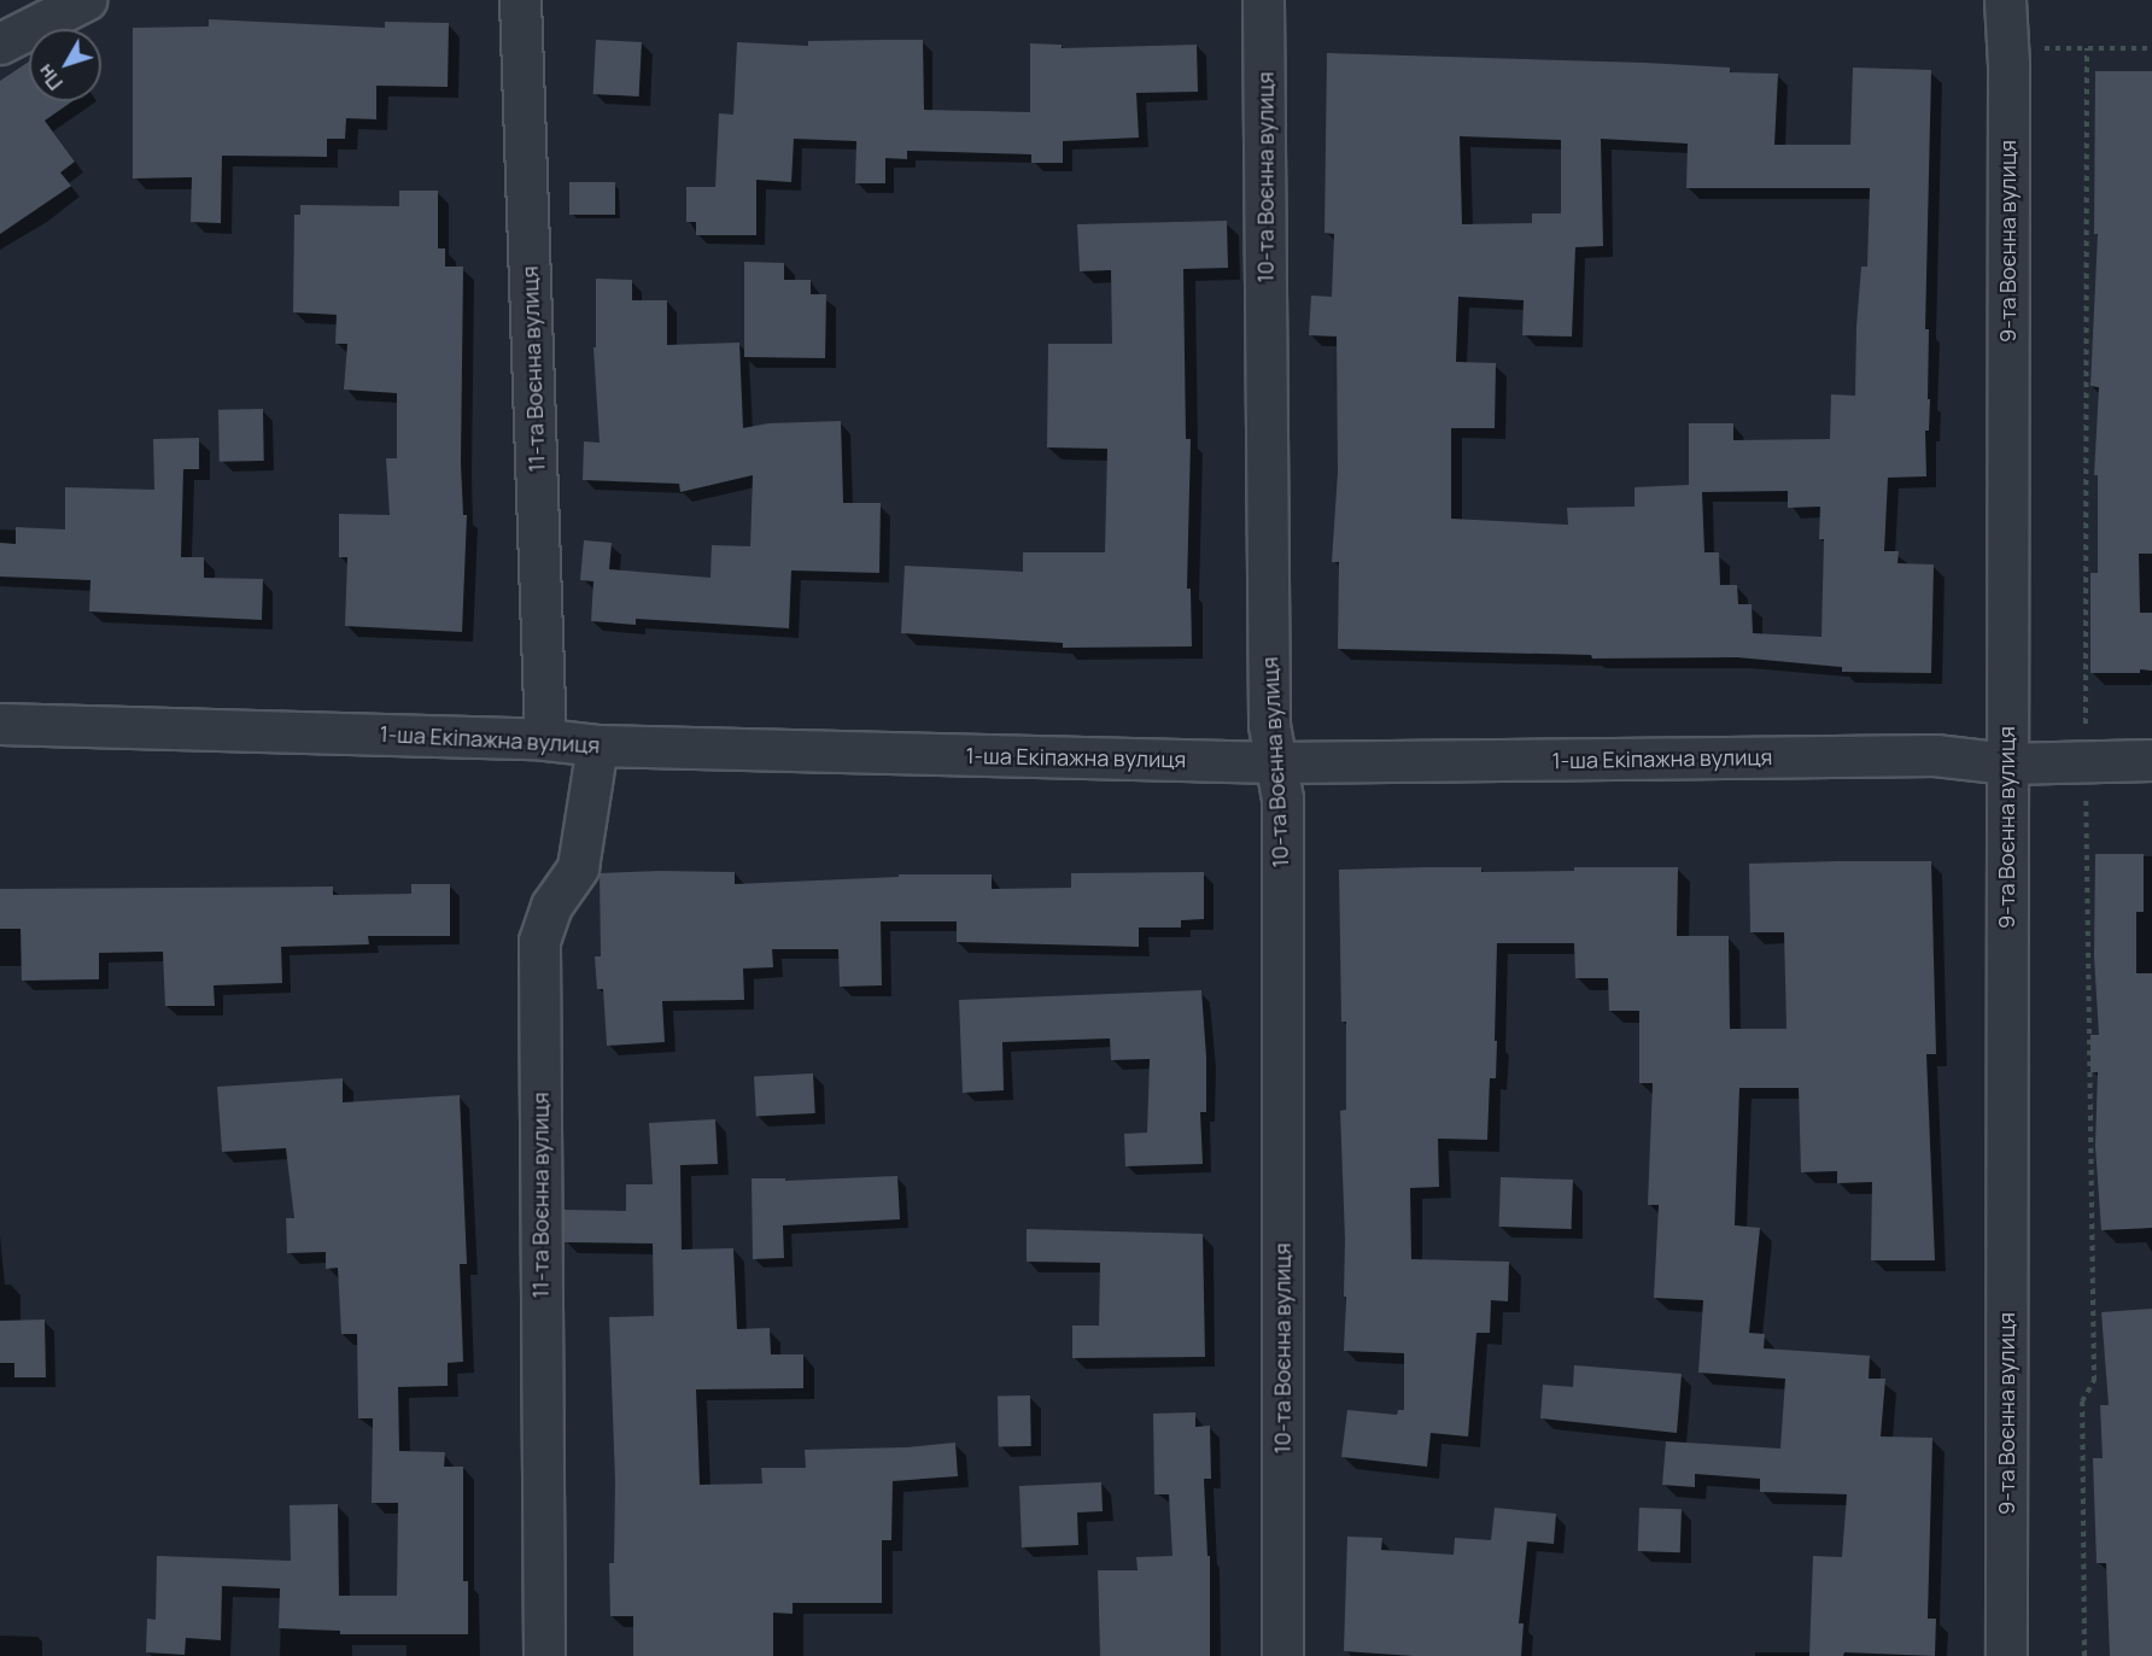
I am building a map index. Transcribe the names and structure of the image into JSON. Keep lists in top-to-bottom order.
{
  "streets": {
    "street": [
      "10-та Воєнна вулиця",
      "9-та Воєнна вулиця",
      "11-та Воєнна вулиця",
      "1-ша Екіпажна вулиця"
    ]
  },
  "crossings": [
    ["10-та Воєнна вулиця", "1-ша Екіпажна вулиця"],
    ["9-та Воєнна вулиця", "1-ша Екіпажна вулиця"],
    ["11-та Воєнна вулиця", "1-ша Екіпажна вулиця"]
  ],
  "north": "bottom left"
}
